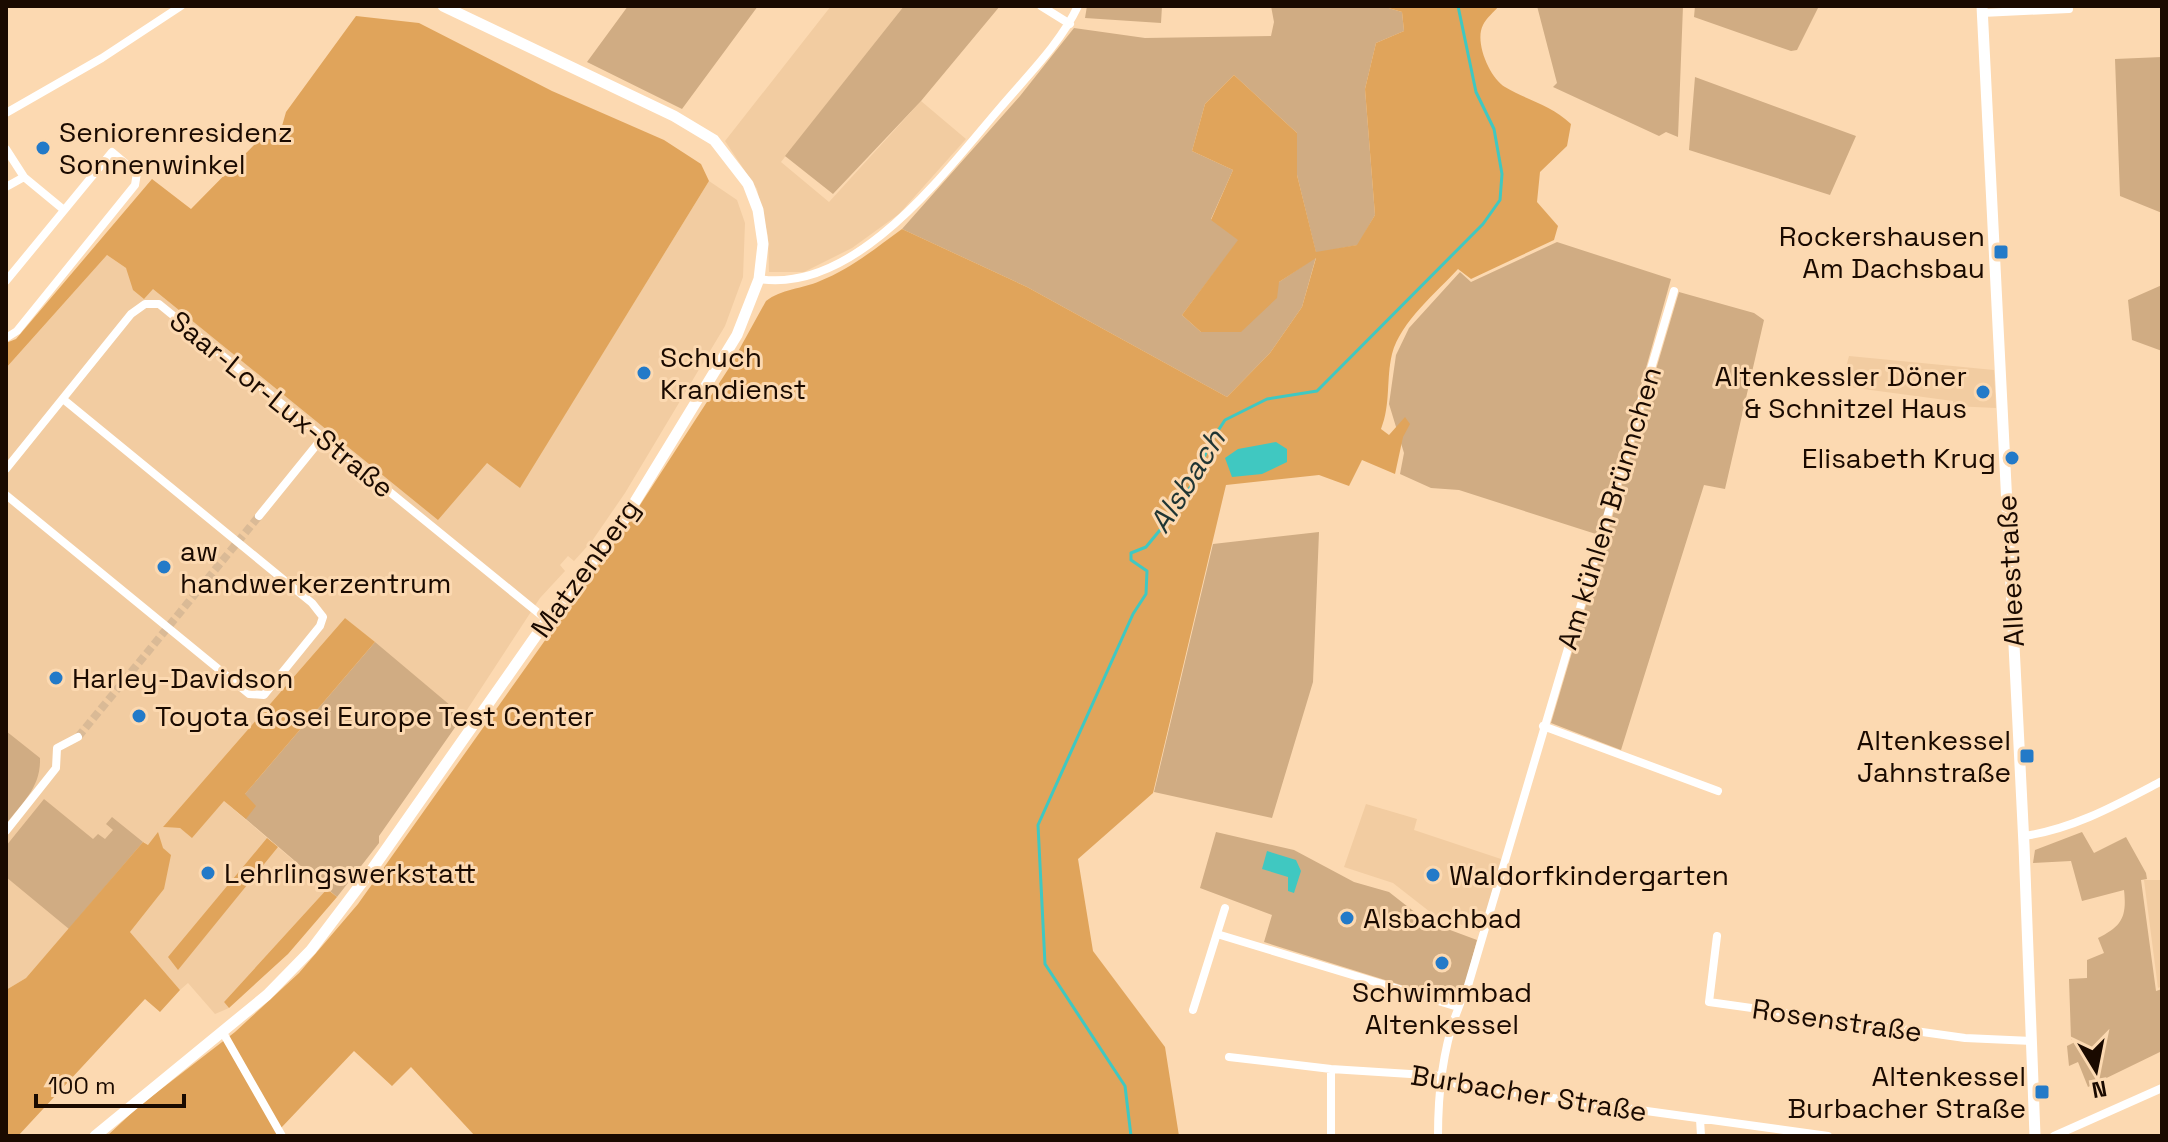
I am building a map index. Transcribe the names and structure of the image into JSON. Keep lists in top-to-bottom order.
{
  "streets": {
    "street": [
      "Saar-Lor-Lux-Straße",
      "Am kühlen Brünnchen",
      "Matzenberg",
      "Alleestraße",
      "Rosenstraße",
      "Burbacher Straße"
    ]
  },
  "crossings": [
    ["Saar-Lor-Lux-Straße", "Matzenberg"],
    ["Am kühlen Brünnchen", "Burbacher Straße"],
    ["Alleestraße", "Rosenstraße"]
  ],
  "water": ["Alsbach"],
  "places": {
    "other": [
      "Seniorenresidenz Sonnenwinkel",
      "Schuch Krandienst",
      "Altenkessler Döner & Schnitzel Haus",
      "Elisabeth Krug",
      "aw handwerkerzentrum",
      "Harley-Davidson",
      "Toyota Gosei Europe Test Center",
      "Lehrlingswerkstatt",
      "Waldorfkindergarten",
      "Alsbachbad",
      "Schwimmbad Altenkessel"
    ],
    "transit": ["Rockershausen Am Dachsbau", "Altenkessel Jahnstraße", "Altenkessel Burbacher Straße"]
  },
  "scale_bar": "100 m",
  "north": "bottom"
}
